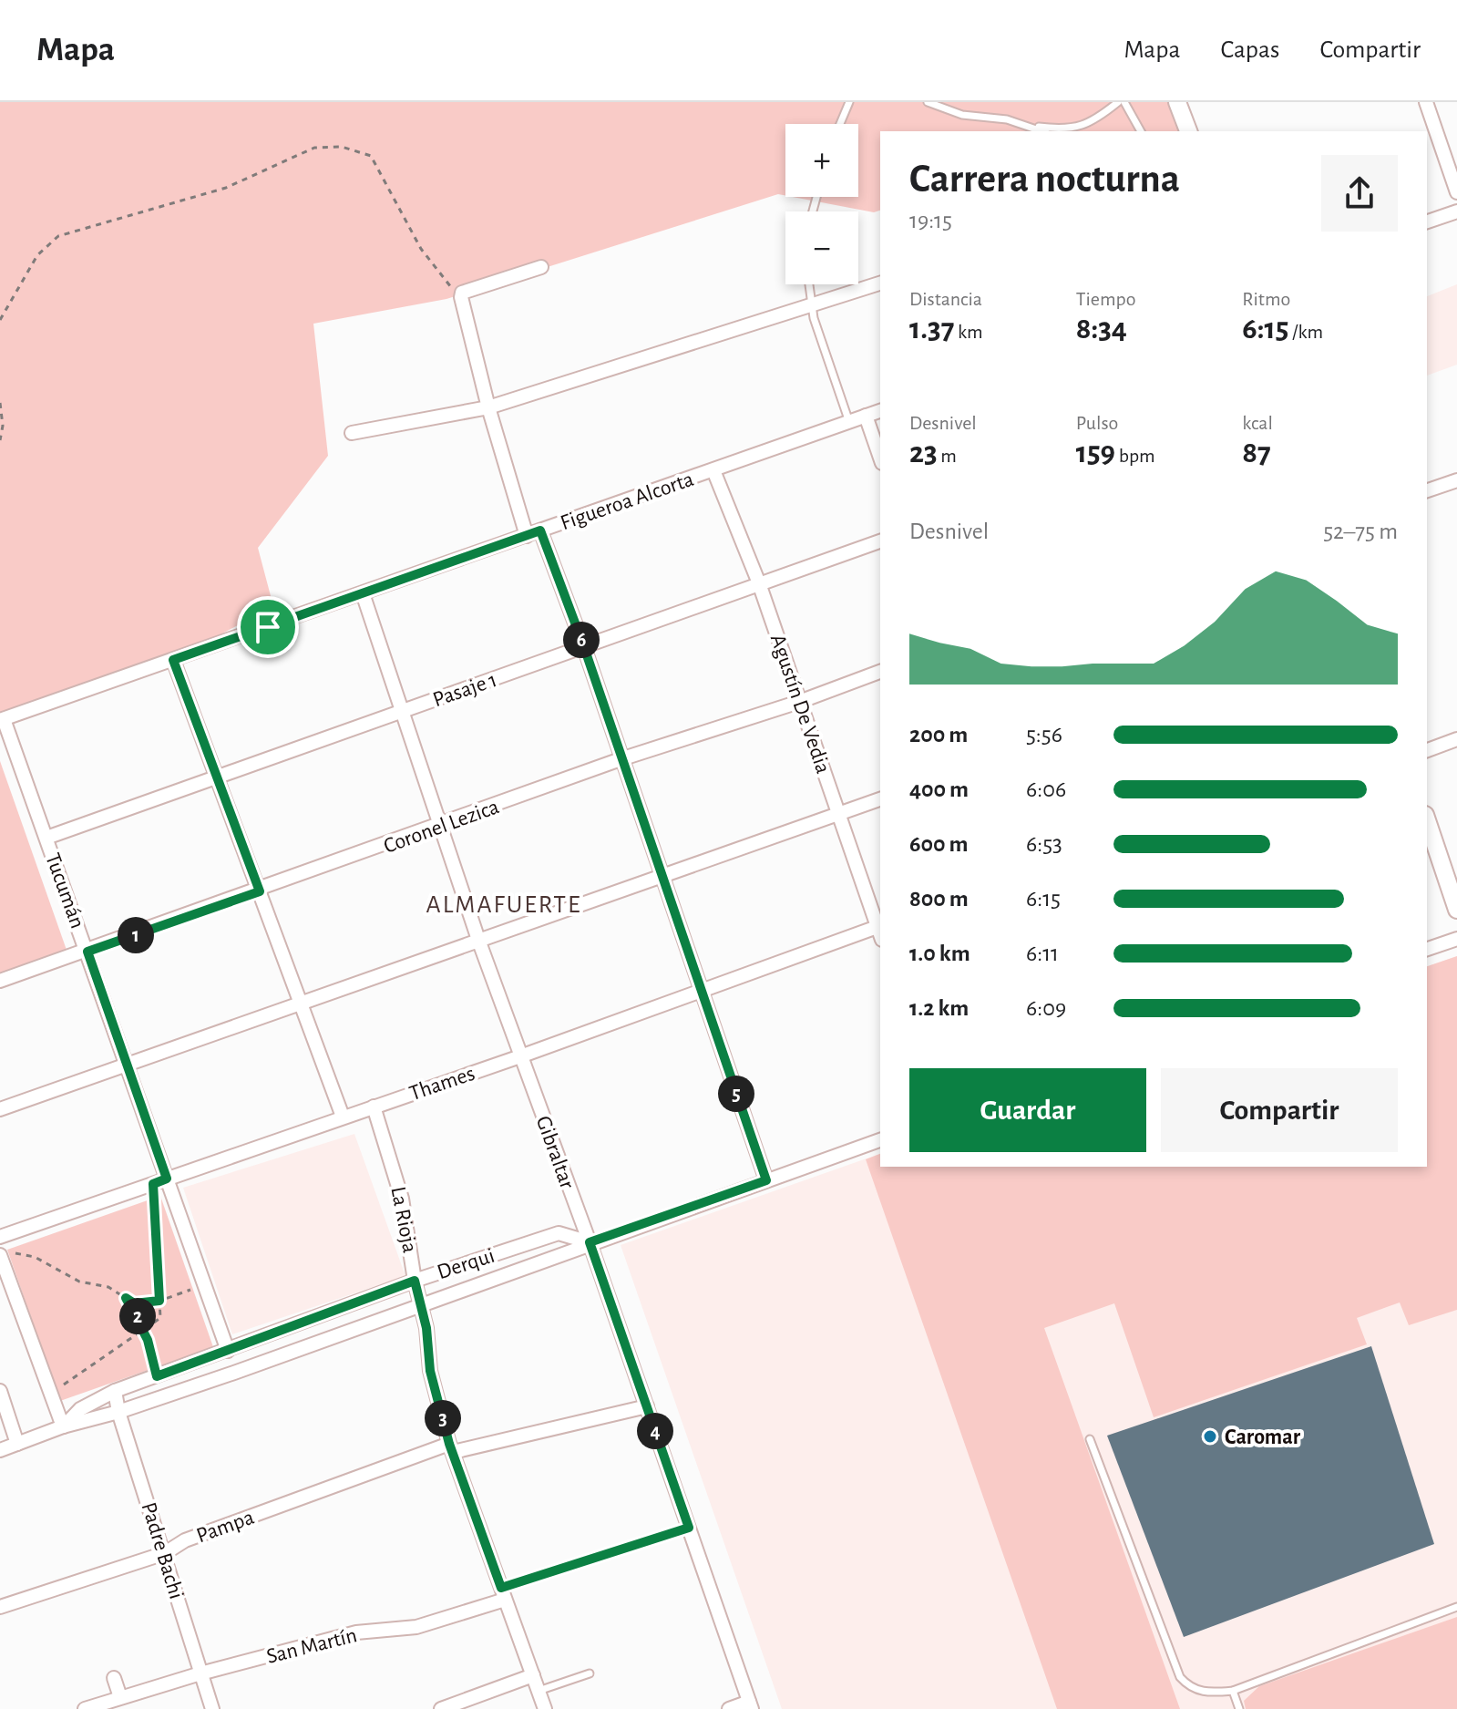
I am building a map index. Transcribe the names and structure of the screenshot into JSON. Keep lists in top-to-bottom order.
{
  "streets": {
    "street": [
      "Figueroa Alcorta",
      "Pasaje 1",
      "Agustín De Vedia",
      "Coronel Lezica",
      "Tucumán",
      "Thames",
      "Gibraltar",
      "La Rioja",
      "Derqui",
      "Pampa",
      "Padre Bachi",
      "San Martín"
    ]
  },
  "crossings": [
    ["Figueroa Alcorta", "Agustín De Vedia"],
    ["Figueroa Alcorta", "Tucumán"],
    ["Figueroa Alcorta", "Gibraltar"],
    ["Pasaje 1", "Agustín De Vedia"],
    ["Pasaje 1", "Tucumán"],
    ["Pasaje 1", "Gibraltar"],
    ["Agustín De Vedia", "Coronel Lezica"],
    ["Agustín De Vedia", "Thames"],
    ["Coronel Lezica", "Tucumán"],
    ["Coronel Lezica", "Gibraltar"],
    ["Tucumán", "Thames"],
    ["Tucumán", "Derqui"],
    ["Thames", "Gibraltar"],
    ["Thames", "La Rioja"],
    ["Gibraltar", "Derqui"],
    ["Gibraltar", "Pampa"],
    ["La Rioja", "Derqui"],
    ["La Rioja", "Pampa"],
    ["La Rioja", "San Martín"],
    ["Derqui", "Padre Bachi"],
    ["Pampa", "Padre Bachi"],
    ["Padre Bachi", "San Martín"]
  ],
  "districts": ["ALMAFUERTE"],
  "places": ["Caromar"],
  "page": {
    "header": "Mapa",
    "nav": ["Mapa", "Capas", "Compartir"],
    "map_buttons": ["+", "−"],
    "heading": ["Carrera nocturna", "19:15"],
    "stats": [
      ["Distancia", "1.37 km"],
      ["Tiempo", "8:34"],
      ["Ritmo", "6:15 /km"],
      ["Desnivel", "23 m"],
      ["Pulso", "159 bpm"],
      ["kcal", "87"]
    ],
    "chart": ["Desnivel", "52–75 m"],
    "pins": [
      "6",
      "1",
      "5",
      "2",
      "3",
      "4"
    ],
    "list": [
      {
        "name": "200 m",
        "note": "5:56"
      },
      {
        "name": "400 m",
        "note": "6:06"
      },
      {
        "name": "600 m",
        "note": "6:53"
      },
      {
        "name": "800 m",
        "note": "6:15"
      },
      {
        "name": "1.0 km",
        "note": "6:11"
      },
      {
        "name": "1.2 km",
        "note": "6:09"
      }
    ],
    "buttons": ["Guardar", "Compartir"]
  }
}
